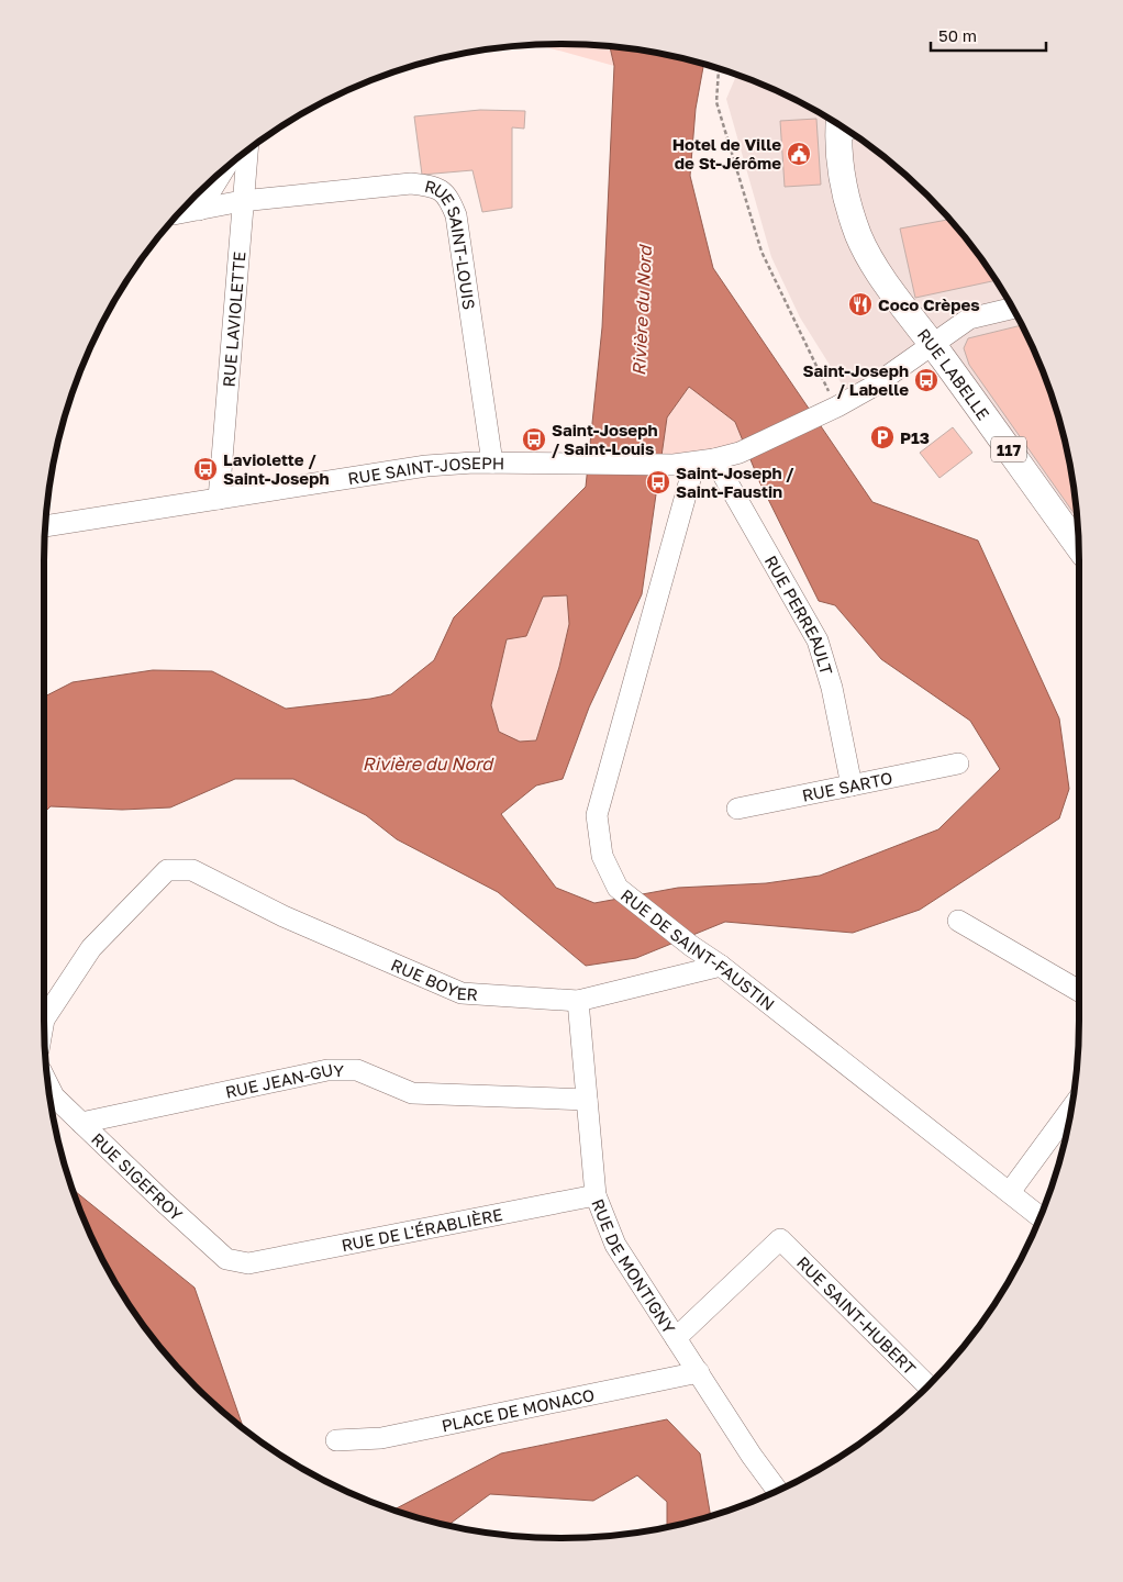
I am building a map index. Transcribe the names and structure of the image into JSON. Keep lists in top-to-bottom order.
{
  "streets": {
    "main road": ["RUE LABELLE", "117"],
    "street": [
      "RUE SAINT-LOUIS",
      "RUE LAVIOLETTE",
      "RUE SAINT-JOSEPH",
      "RUE PERREAULT",
      "RUE SARTO",
      "RUE DE SAINT-FAUSTIN",
      "RUE BOYER",
      "RUE JEAN-GUY",
      "RUE SIGEFROY",
      "RUE DE L'ÉRABLIÈRE",
      "RUE DE MONTIGNY",
      "RUE SAINT-HUBERT",
      "PLACE DE MONACO"
    ]
  },
  "crossings": [
    ["RUE SAINT-LOUIS", "RUE LAVIOLETTE"],
    ["RUE SAINT-LOUIS", "RUE SAINT-JOSEPH"],
    ["RUE LAVIOLETTE", "RUE SAINT-JOSEPH"],
    ["RUE SAINT-JOSEPH", "RUE PERREAULT"],
    ["RUE SAINT-JOSEPH", "RUE DE SAINT-FAUSTIN"],
    ["RUE PERREAULT", "RUE SARTO"],
    ["RUE PERREAULT", "RUE DE SAINT-FAUSTIN"],
    ["RUE DE SAINT-FAUSTIN", "RUE BOYER"],
    ["RUE BOYER", "RUE DE MONTIGNY"],
    ["RUE JEAN-GUY", "RUE SIGEFROY"],
    ["RUE JEAN-GUY", "RUE DE MONTIGNY"],
    ["RUE SIGEFROY", "RUE DE L'ÉRABLIÈRE"],
    ["RUE DE L'ÉRABLIÈRE", "RUE DE MONTIGNY"],
    ["RUE DE MONTIGNY", "RUE SAINT-HUBERT"],
    ["RUE DE MONTIGNY", "PLACE DE MONACO"]
  ],
  "water": ["Rivière du Nord"],
  "places": {
    "public building": ["Hotel de Ville de St-Jérôme"],
    "restaurant": ["Coco Crèpes"],
    "bus stop": [
      "Saint-Joseph / Labelle",
      "Saint-Joseph / Saint-Louis",
      "Laviolette / Saint-Joseph",
      "Saint-Joseph / Saint-Faustin"
    ],
    "parking": ["P13"]
  },
  "scale_bar": "50 m"
}
